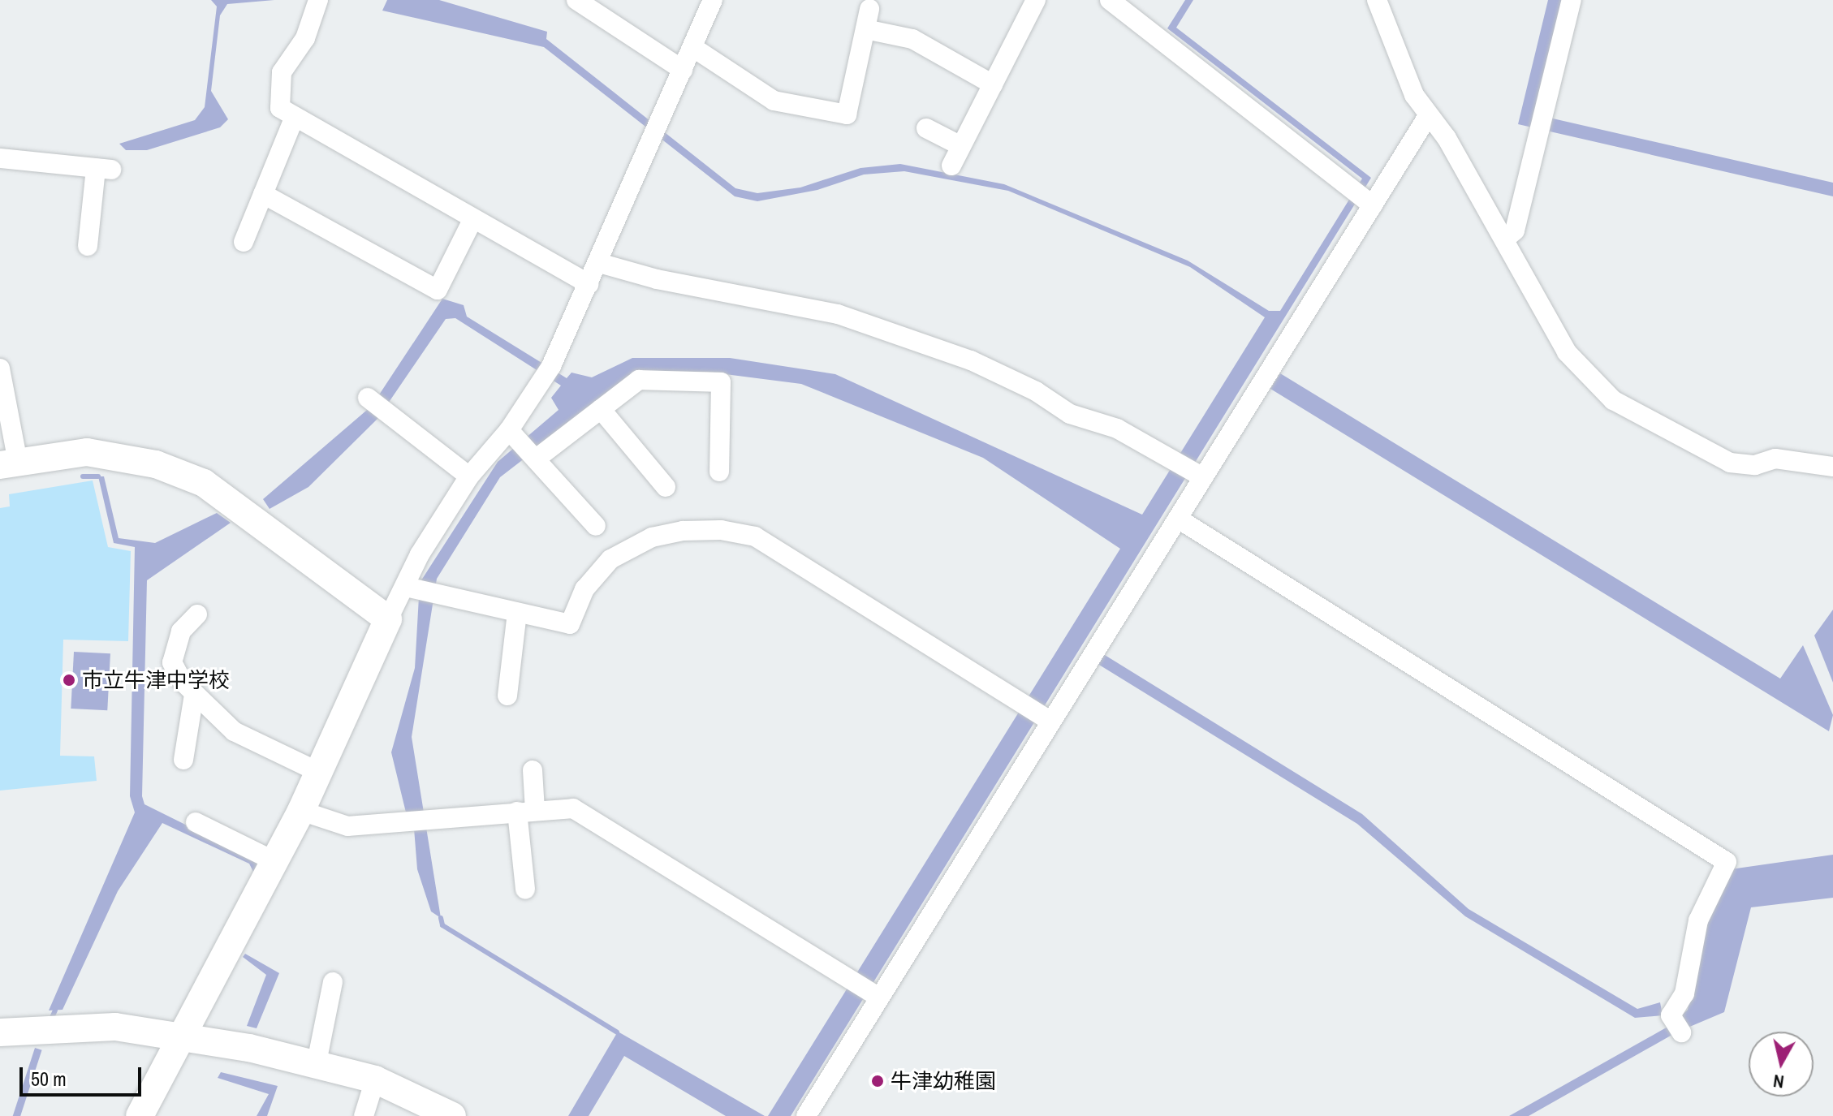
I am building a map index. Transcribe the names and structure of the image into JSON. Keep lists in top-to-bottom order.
{
  "places": ["市立牛津中学校", "牛津幼稚園"],
  "scale_bar": "50 m",
  "north": "bottom"
}
